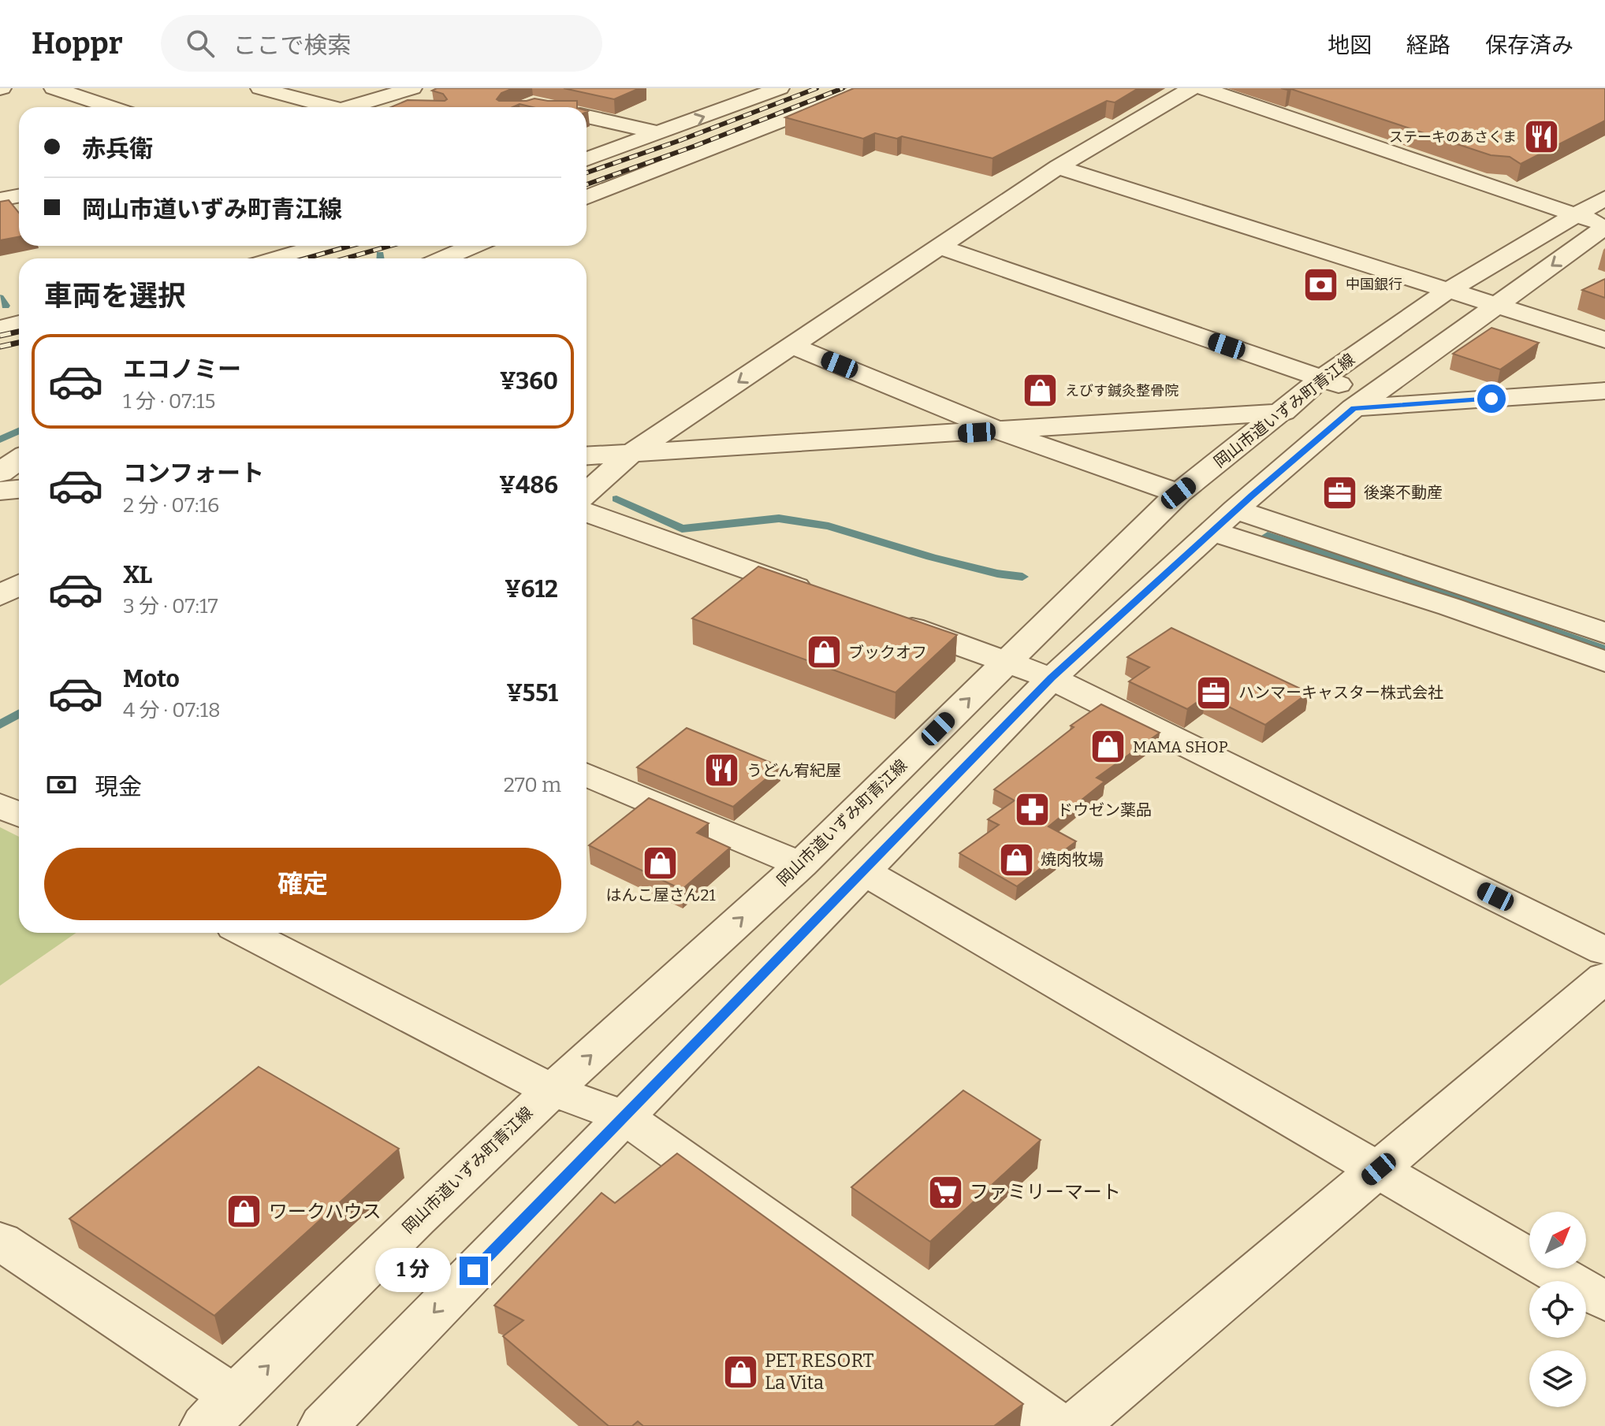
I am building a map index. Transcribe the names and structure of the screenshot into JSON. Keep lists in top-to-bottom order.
{
  "streets": {
    "street": ["岡山市道いずみ町青江線"]
  },
  "places": {
    "restaurant": ["ステーキのあさくま", "うどん宥紀屋"],
    "bank": ["中国銀行"],
    "shop": [
      "えびす鍼灸整骨院",
      "ブックオフ",
      "MAMA SHOP",
      "焼肉牧場",
      "はんこ屋さん21",
      "ワークハウス",
      "PET RESORT La Vita"
    ],
    "office": ["後楽不動産", "ハンマーキャスター株式会社"],
    "pharmacy": ["ドウゼン薬品"],
    "supermarket": ["ファミリーマート"]
  },
  "north": "top right",
  "page": {
    "header": "Hoppr",
    "search": "ここで検索",
    "nav": ["地図", "経路", "保存済み"],
    "banner": ["赤兵衛", "岡山市道いずみ町青江線"],
    "heading": "車両を選択",
    "list": [
      {
        "name": "エコノミー",
        "note": "1 分 · 07:15",
        "value": "¥360"
      },
      {
        "name": "コンフォート",
        "note": "2 分 · 07:16",
        "value": "¥486"
      },
      {
        "name": "XL",
        "note": "3 分 · 07:17",
        "value": "¥612"
      },
      {
        "name": "Moto",
        "note": "4 分 · 07:18",
        "value": "¥551"
      }
    ],
    "pay": ["現金", "270 m"],
    "buttons": "確定",
    "bubble": "1 分"
  }
}
